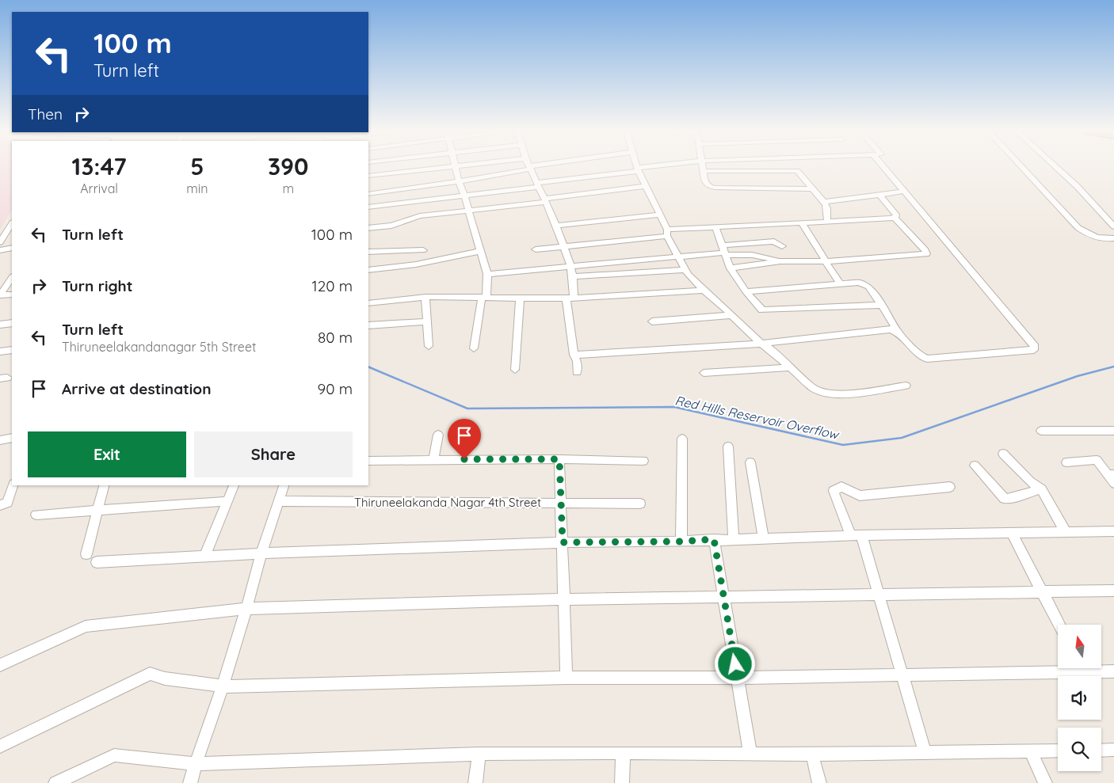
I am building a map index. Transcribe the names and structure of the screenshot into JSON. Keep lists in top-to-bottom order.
{
  "streets": {
    "street": ["Thiruneelakanda Nagar 4th Street"]
  },
  "water": ["Red Hills Reservoir Overflow"],
  "north": "top",
  "page": {
    "turn": ["100 m", "Turn left"],
    "then": "Then",
    "eta": [
      "13:47",
      "Arrival",
      "5",
      "min",
      "390",
      "m"
    ],
    "list": [
      {
        "name": "Turn left",
        "value": "100 m"
      },
      {
        "name": "Turn right",
        "value": "120 m"
      },
      {
        "name": "Turn left",
        "note": "Thiruneelakandanagar 5th Street",
        "value": "80 m"
      },
      {
        "name": "Arrive at destination",
        "value": "90 m"
      }
    ],
    "buttons": ["Exit", "Share"]
  }
}
